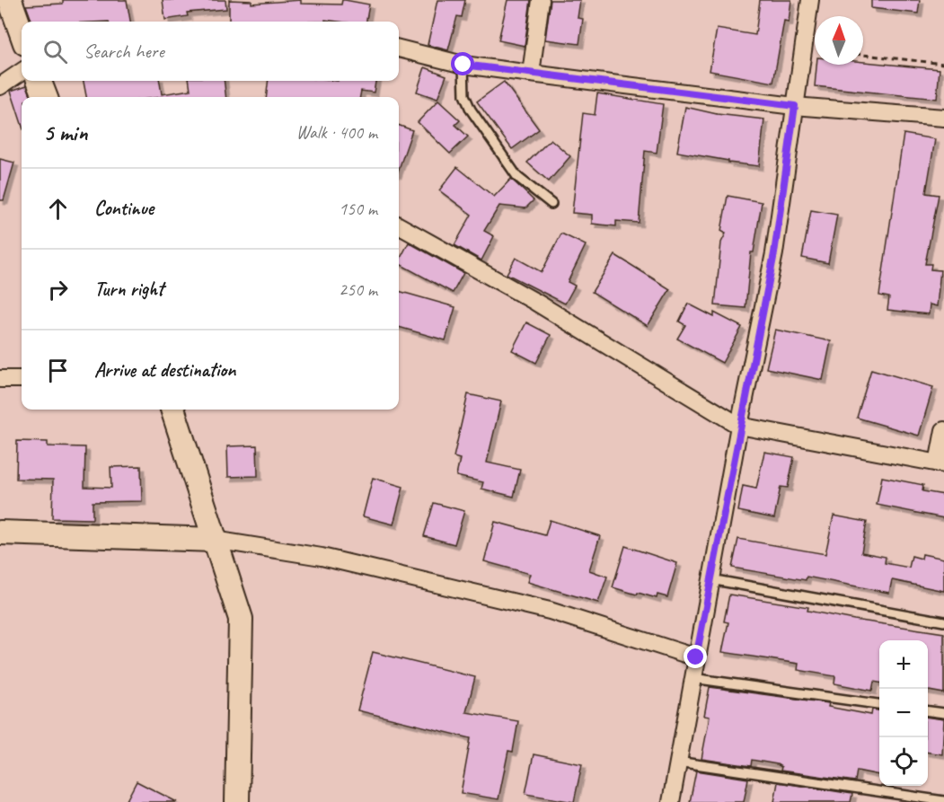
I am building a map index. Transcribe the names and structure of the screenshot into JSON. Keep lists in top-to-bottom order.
{
  "north": "top",
  "page": {
    "search": "Search here",
    "heading": ["5 min", "Walk · 400 m"],
    "list": [
      ["Continue", "150 m"],
      ["Turn right", "250 m"],
      "Arrive at destination"
    ],
    "map_buttons": ["+", "−"]
  }
}
